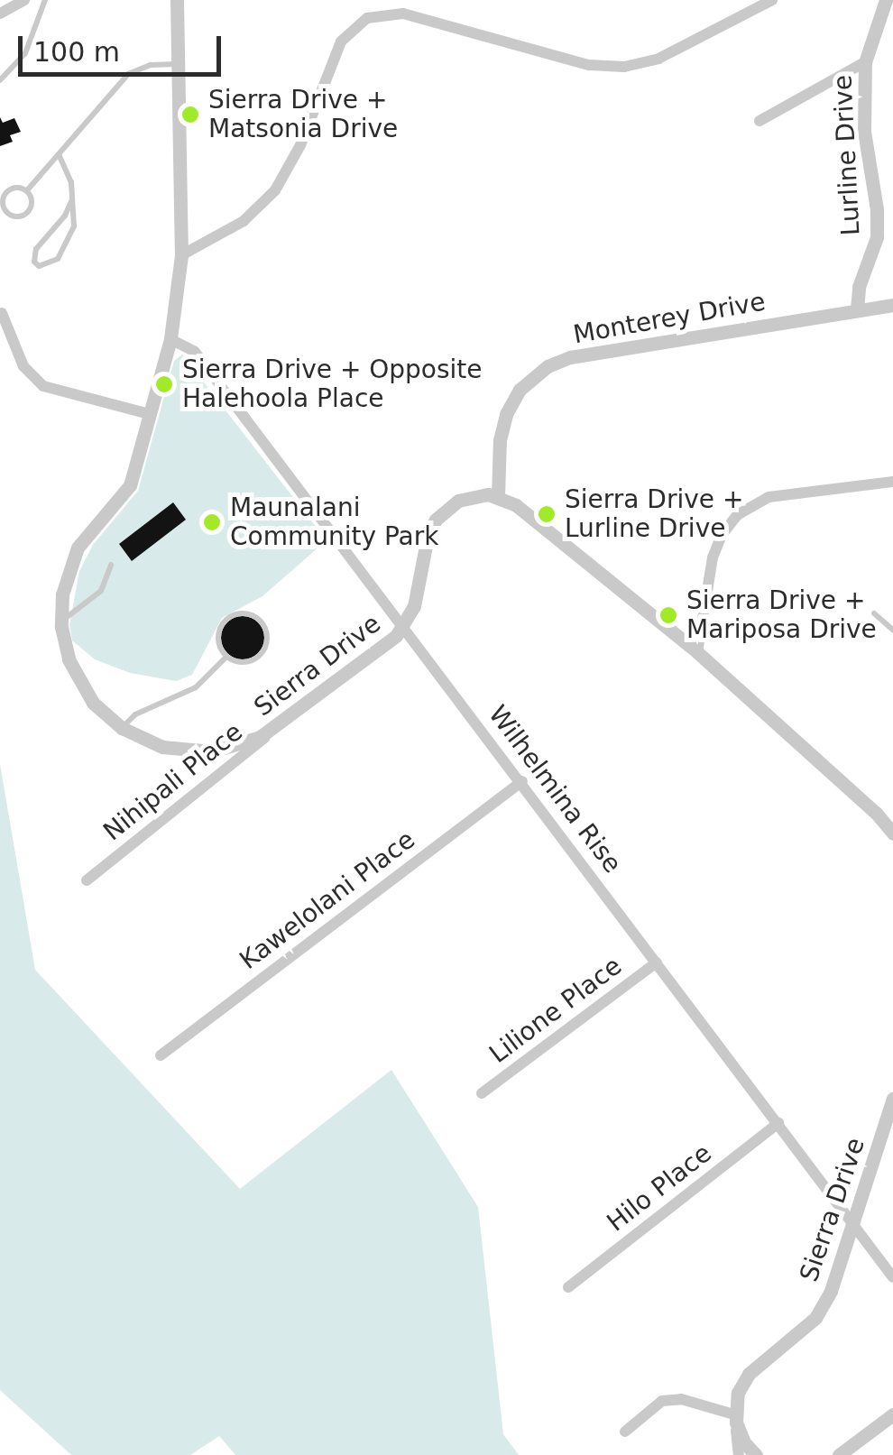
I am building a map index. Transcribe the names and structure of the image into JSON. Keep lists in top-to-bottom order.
{
  "streets": {
    "street": [
      "Lurline Drive",
      "Monterey Drive",
      "Sierra Drive",
      "Nihipali Place",
      "Wilhelmina Rise",
      "Kawelolani Place",
      "Lilione Place",
      "Hilo Place"
    ]
  },
  "crossings": [
    ["Lurline Drive", "Monterey Drive"],
    ["Monterey Drive", "Sierra Drive"],
    ["Sierra Drive", "Nihipali Place"],
    ["Sierra Drive", "Wilhelmina Rise"],
    ["Wilhelmina Rise", "Kawelolani Place"],
    ["Wilhelmina Rise", "Lilione Place"],
    ["Wilhelmina Rise", "Hilo Place"]
  ],
  "places": [
    "Sierra Drive + Matsonia Drive",
    "Sierra Drive + Opposite Halehoola Place",
    "Sierra Drive + Lurline Drive",
    "Maunalani Community Park",
    "Sierra Drive + Mariposa Drive"
  ],
  "scale_bar": "100 m"
}
